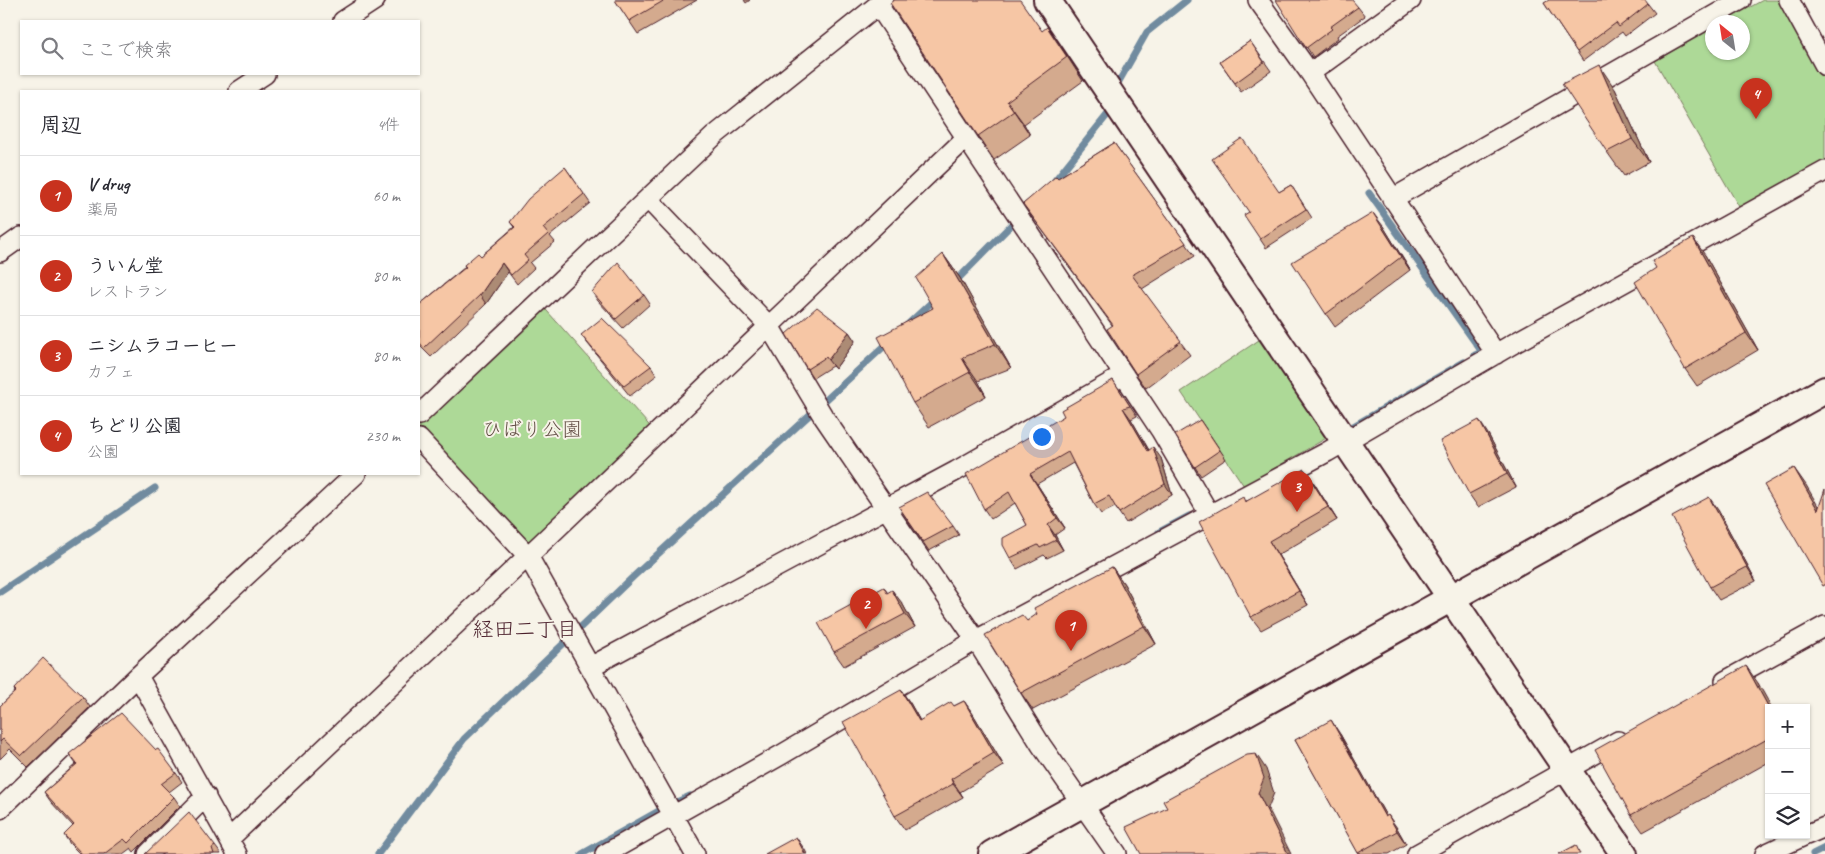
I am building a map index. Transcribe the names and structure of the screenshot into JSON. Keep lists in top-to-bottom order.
{
  "districts": ["経田二丁目"],
  "parks": ["ひばり公園"],
  "north": "top left",
  "page": {
    "search": "ここで検索",
    "pins": [
      "4",
      "3",
      "2",
      "1"
    ],
    "heading": ["周辺", "4件"],
    "list": [
      {
        "mark": "1",
        "name": "V drug",
        "note": "薬局",
        "value": "60 m"
      },
      {
        "mark": "2",
        "name": "ういん堂",
        "note": "レストラン",
        "value": "80 m"
      },
      {
        "mark": "3",
        "name": "ニシムラコーヒー",
        "note": "カフェ",
        "value": "80 m"
      },
      {
        "mark": "4",
        "name": "ちどり公園",
        "note": "公園",
        "value": "230 m"
      }
    ],
    "map_buttons": ["+", "−"]
  }
}
